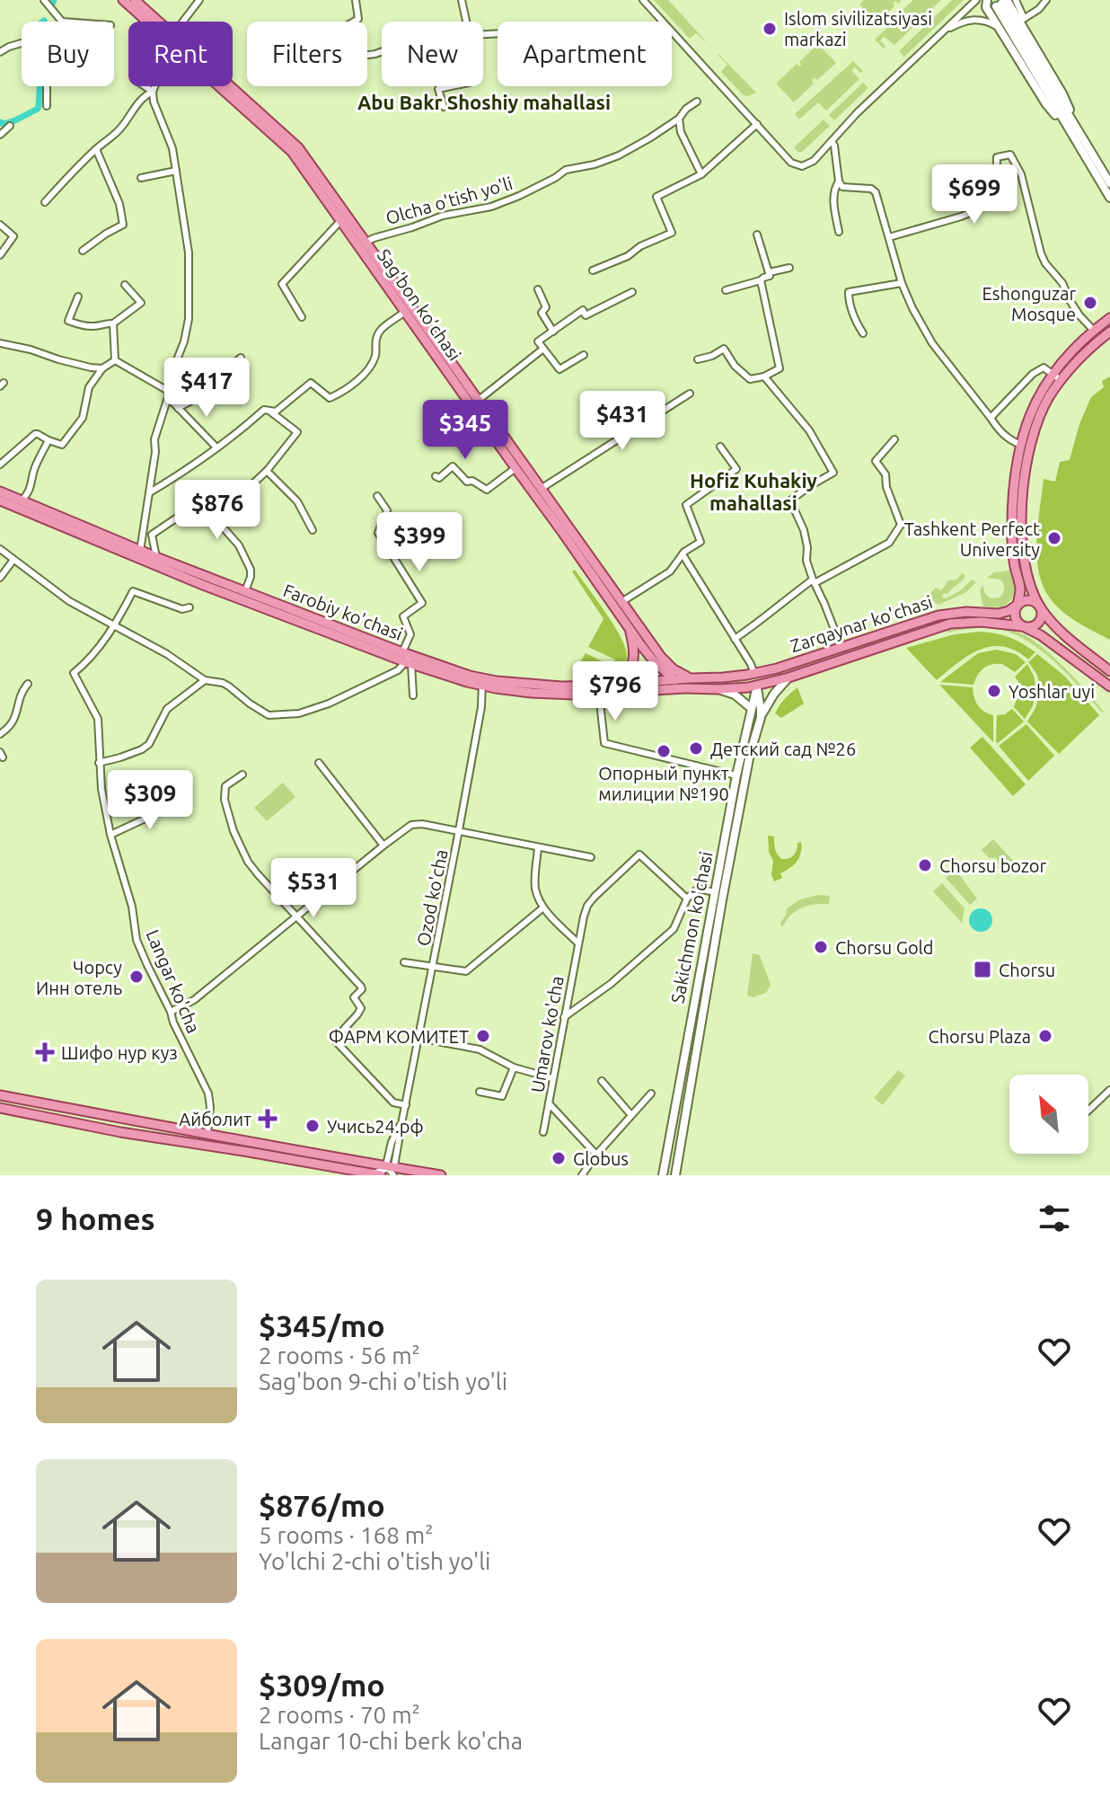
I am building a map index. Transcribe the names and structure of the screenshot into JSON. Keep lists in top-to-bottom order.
{
  "streets": {
    "main road": [
      "Sag’bon ko’chasi",
      "Farobiy ko'chasi",
      "Zarqaynar ko'chasi",
      "Sakichmon ko'chasi"
    ],
    "street": [
      "Olcha o'tish yo'li",
      "Ozod ko'cha",
      "Langar ko'cha",
      "Umarov ko'cha"
    ]
  },
  "crossings": [
    ["Olcha o'tish yo'li", "Sag’bon ko’chasi"],
    ["Sag’bon ko’chasi", "Farobiy ko'chasi"],
    ["Sag’bon ko’chasi", "Zarqaynar ko'chasi"],
    ["Farobiy ko'chasi", "Zarqaynar ko'chasi"],
    ["Farobiy ko'chasi", "Ozod ko'cha"],
    ["Farobiy ko'chasi", "Langar ko'cha"],
    ["Zarqaynar ko'chasi", "Sakichmon ko'chasi"]
  ],
  "districts": ["Abu Bakr Shoshiy mahallasi", "Hofiz Kuhakiy mahallasi"],
  "places": {
    "other": [
      "Islom sivilizatsiyasi markazi",
      "Eshonguzar Mosque",
      "Tashkent Perfect University",
      "Yoshlar uyi",
      "Детский сад №26",
      "Опорный пункт милиции №190",
      "Chorsu bozor",
      "Chorsu Gold",
      "Чорсу Инн отель",
      "ФАРМ КОМИТЕТ",
      "Chorsu Plaza",
      "Учись24.рф",
      "Globus"
    ],
    "transit": ["Chorsu"],
    "health": ["Шифо нур куз", "Айболит"]
  },
  "north": "top left",
  "page": {
    "chip": [
      "Buy",
      "Rent",
      "Filters",
      "New",
      "Apartment"
    ],
    "price": [
      "$699",
      "$417",
      "$431",
      "$345",
      "$876",
      "$399",
      "$796",
      "$309",
      "$531"
    ],
    "heading": "9 homes",
    "list": [
      {
        "name": "$345/mo",
        "note": "2 rooms · 56 m² · Sag'bon 9-chi o'tish yo'li"
      },
      {
        "name": "$876/mo",
        "note": "5 rooms · 168 m² · Yo'lchi 2-chi o'tish yo'li"
      },
      {
        "name": "$309/mo",
        "note": "2 rooms · 70 m² · Langar 10-chi berk ko'cha"
      }
    ]
  }
}
